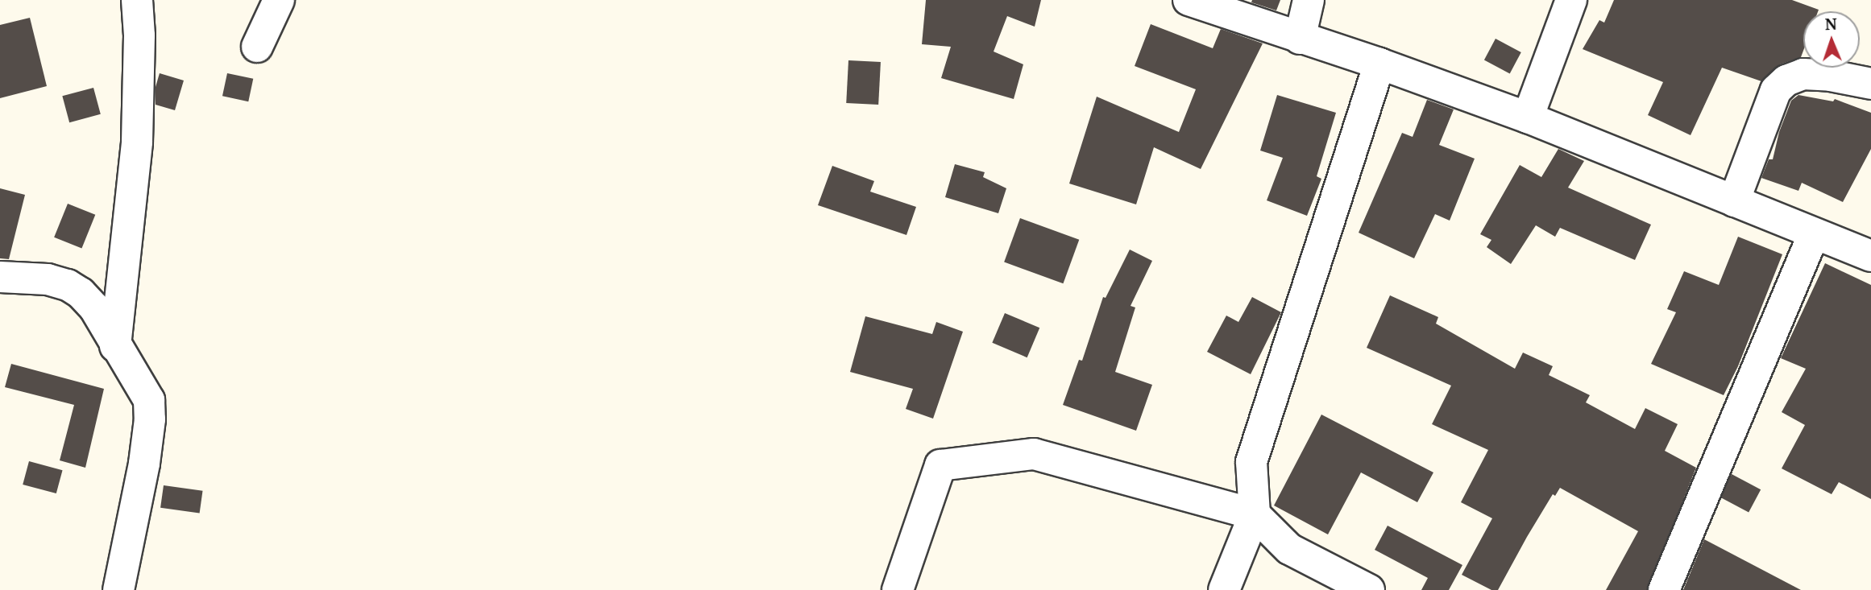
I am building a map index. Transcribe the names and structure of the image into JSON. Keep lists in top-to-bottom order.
{
  "north": "top"
}
